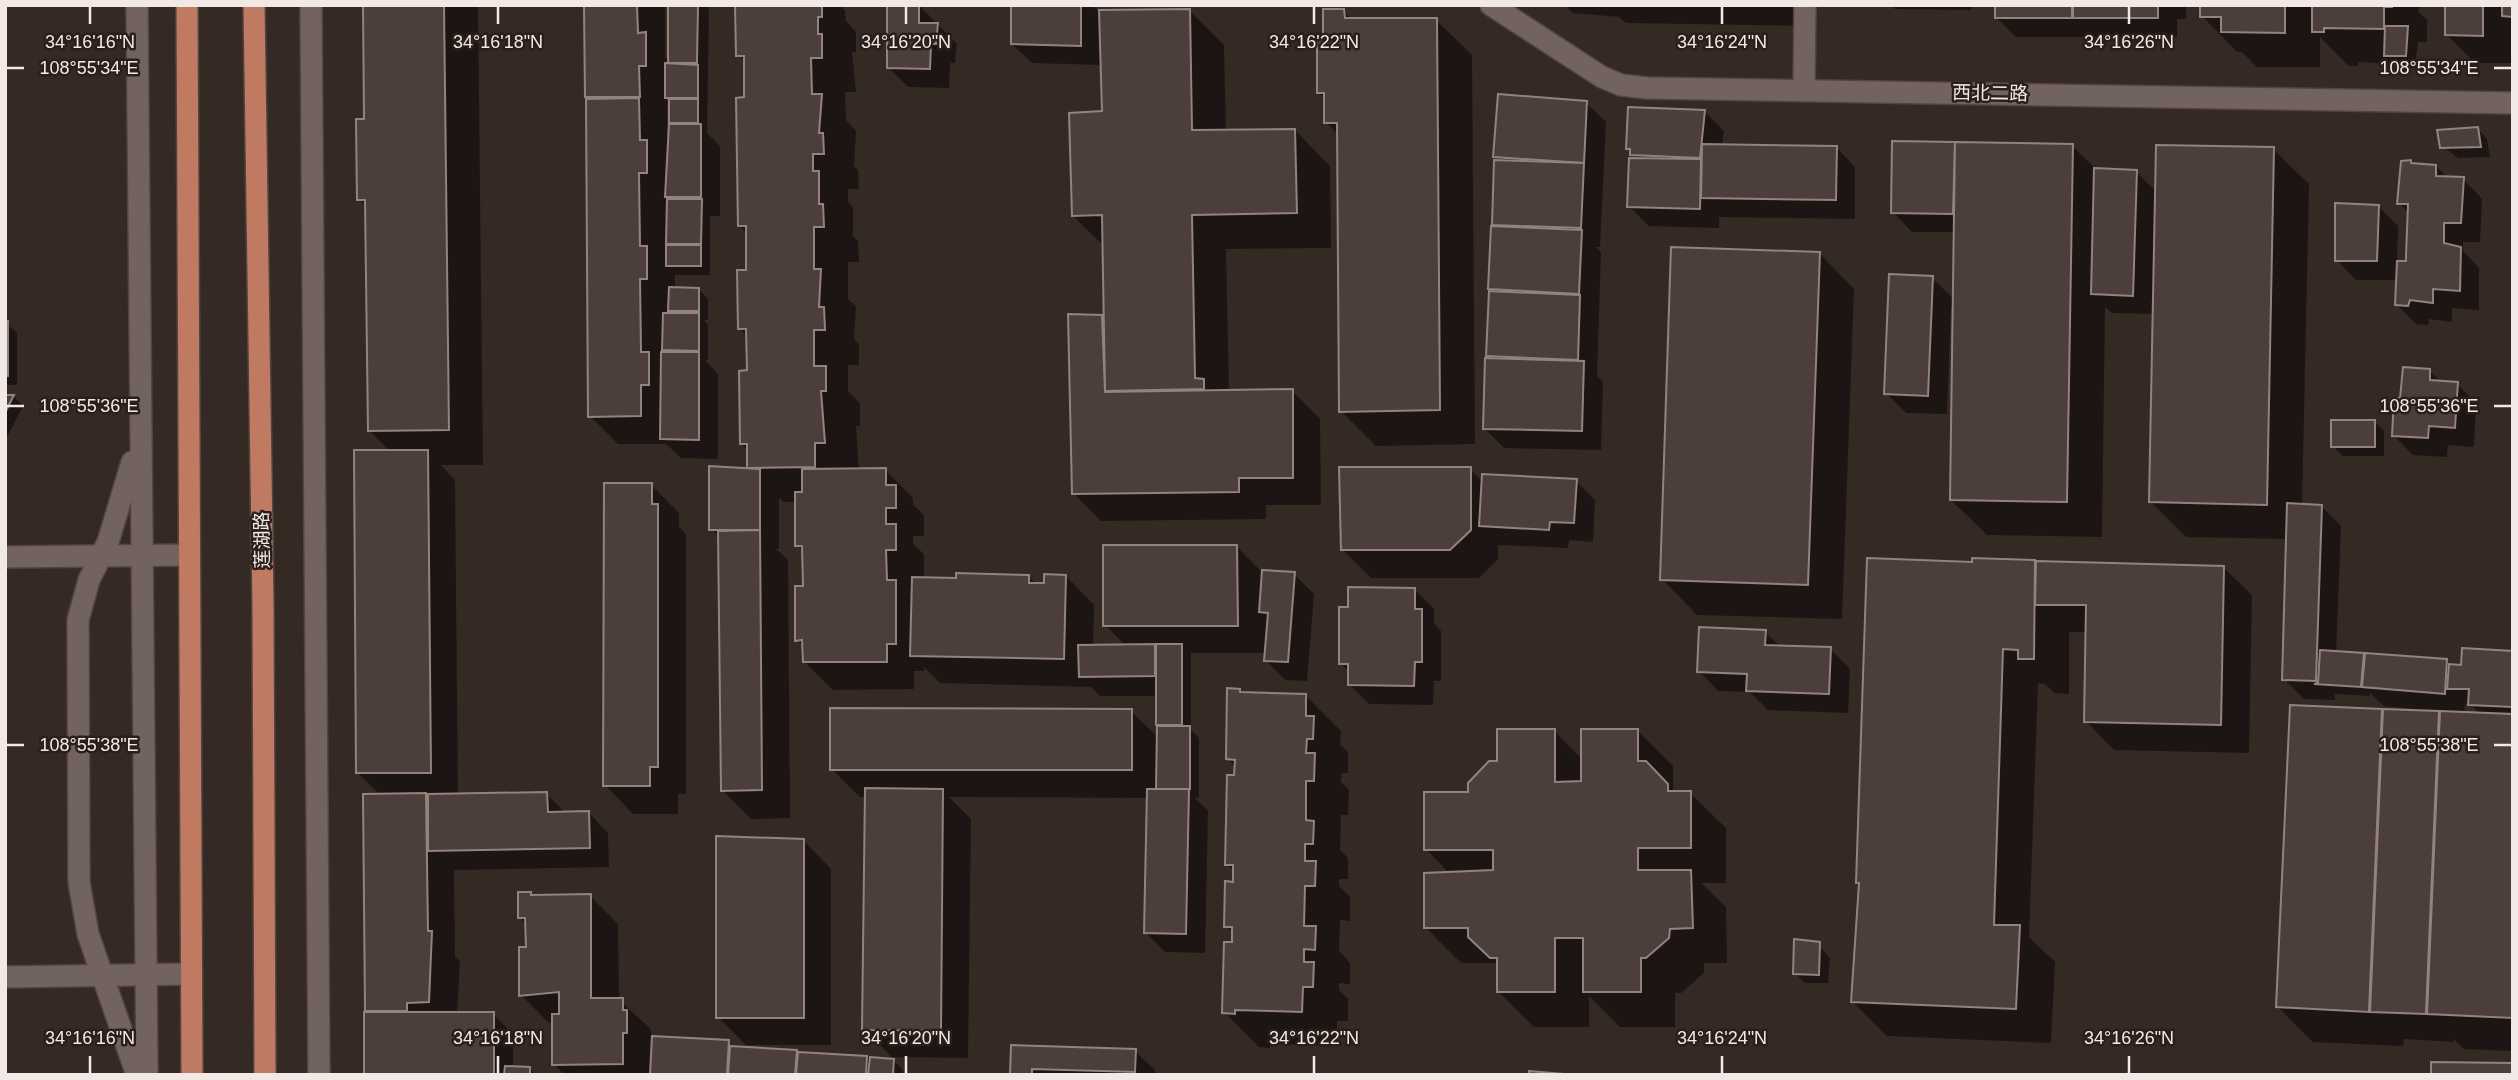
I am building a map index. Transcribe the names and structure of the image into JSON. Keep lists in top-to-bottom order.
{
  "streets": {
    "main road": ["莲湖路"],
    "street": ["西北二路"]
  },
  "coordinates": [
    "34°16'16\"N",
    "34°16'18\"N",
    "34°16'20\"N",
    "34°16'22\"N",
    "34°16'24\"N",
    "34°16'26\"N",
    "108°55'34\"E",
    "108°55'36\"E",
    "108°55'38\"E"
  ]
}
